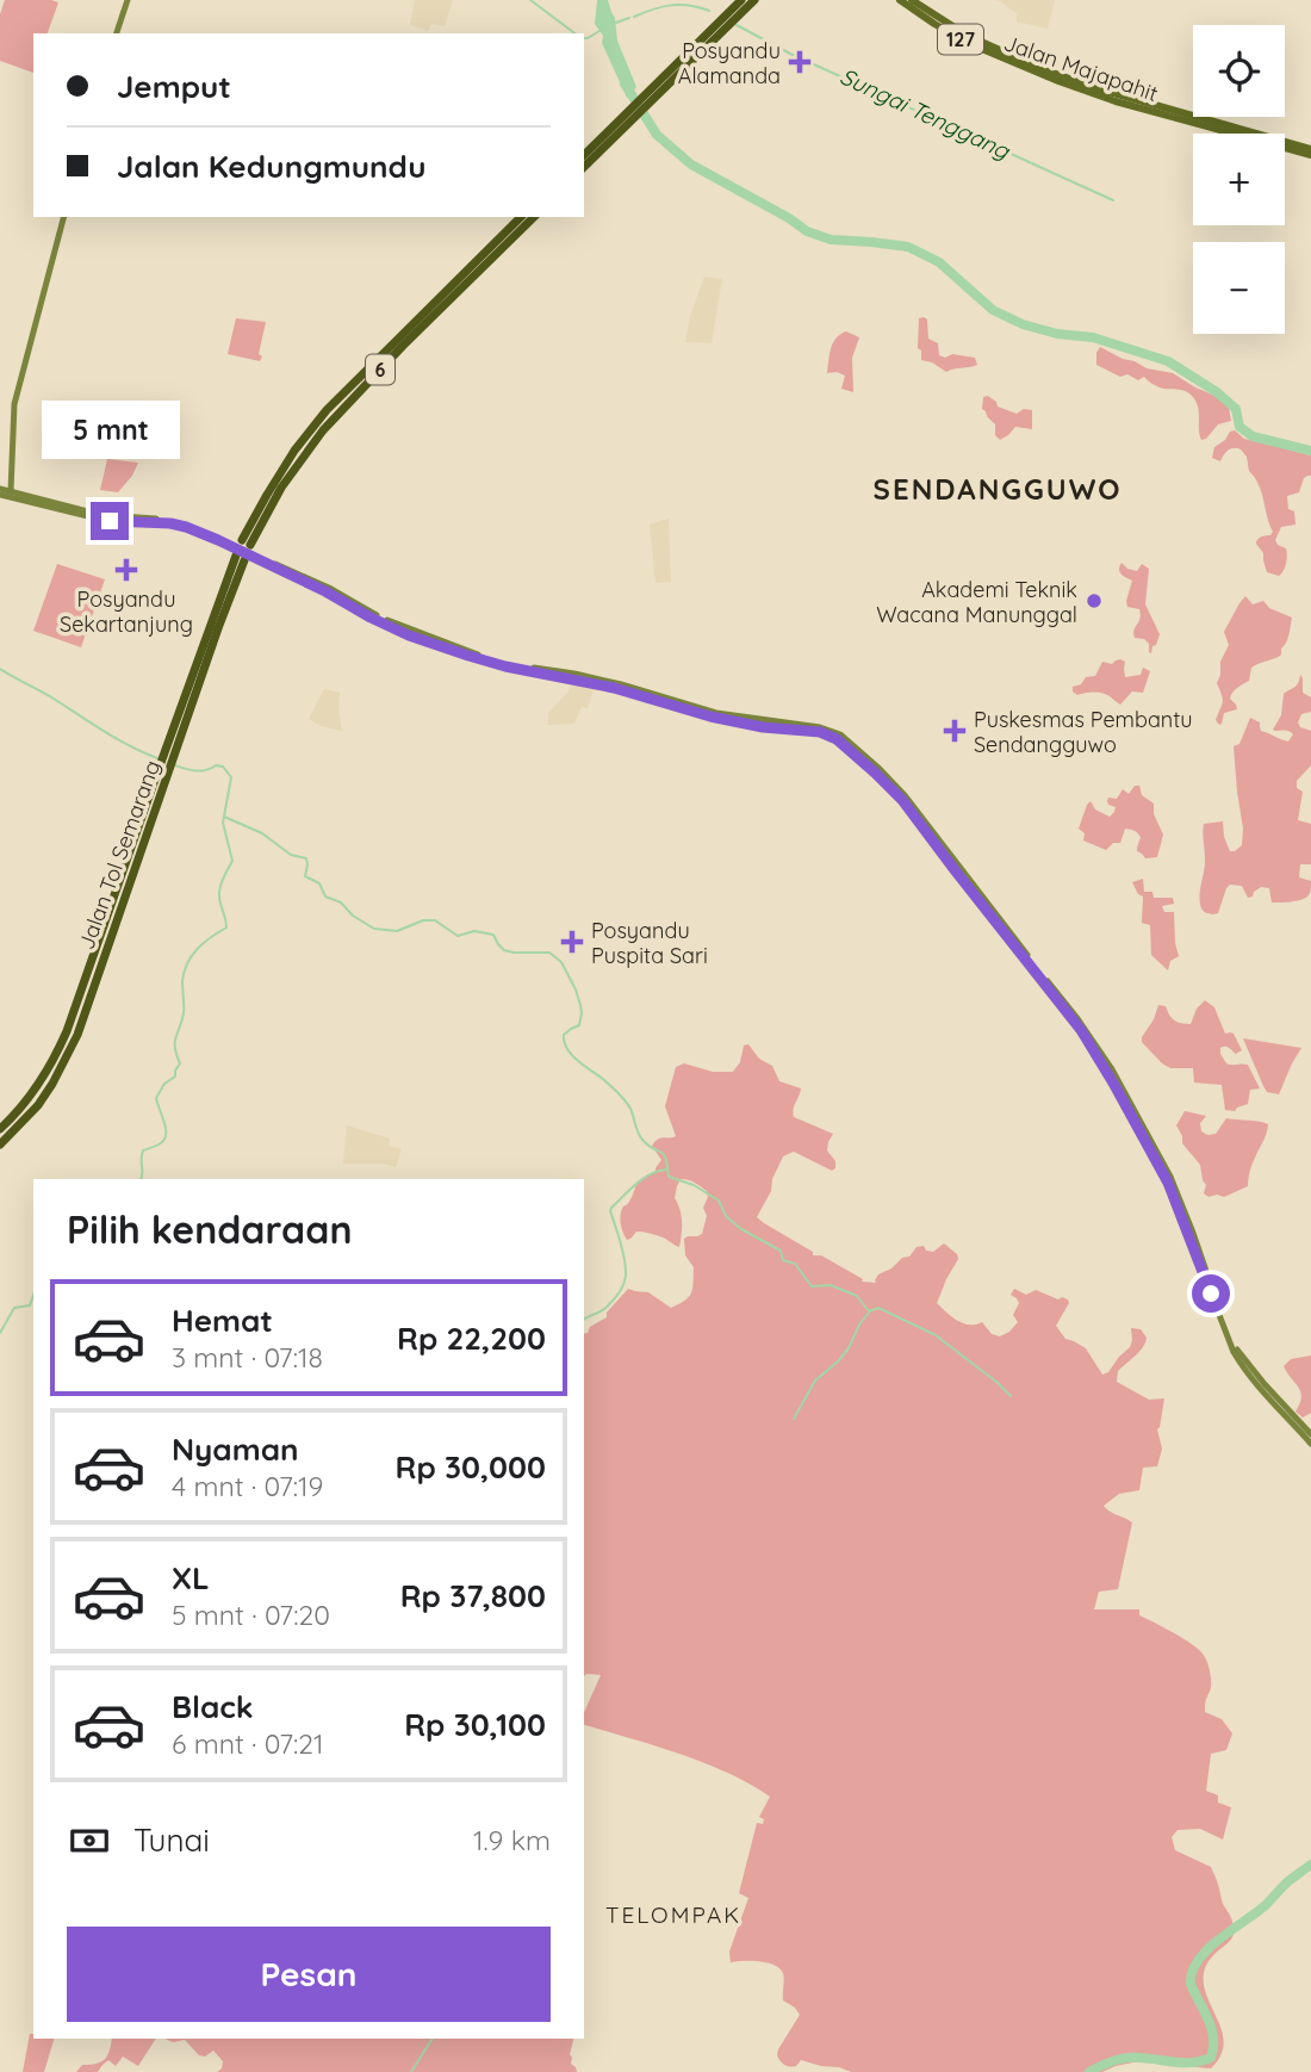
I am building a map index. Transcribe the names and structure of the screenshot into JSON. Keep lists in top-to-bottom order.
{
  "streets": {
    "highway": ["6", "Jalan Tol Semarang"],
    "main road": ["127", "Jalan Majapahit"]
  },
  "districts": ["SENDANGGUWO", "TELOMPAK"],
  "water": ["Sungai Tenggang"],
  "places": {
    "health": [
      "Posyandu Alamanda",
      "Posyandu Sekartanjung",
      "Puskesmas Pembantu Sendangguwo",
      "Posyandu Puspita Sari"
    ],
    "other": ["Akademi Teknik Wacana Manunggal"]
  },
  "page": {
    "map_buttons": ["+", "−"],
    "banner": ["Jemput", "Jalan Kedungmundu"],
    "bubble": "5 mnt",
    "heading": "Pilih kendaraan",
    "list": [
      {
        "name": "Hemat",
        "note": "3 mnt · 07:18",
        "value": "Rp 22,200"
      },
      {
        "name": "Nyaman",
        "note": "4 mnt · 07:19",
        "value": "Rp 30,000"
      },
      {
        "name": "XL",
        "note": "5 mnt · 07:20",
        "value": "Rp 37,800"
      },
      {
        "name": "Black",
        "note": "6 mnt · 07:21",
        "value": "Rp 30,100"
      }
    ],
    "pay": ["Tunai", "1.9 km"],
    "buttons": "Pesan"
  }
}
